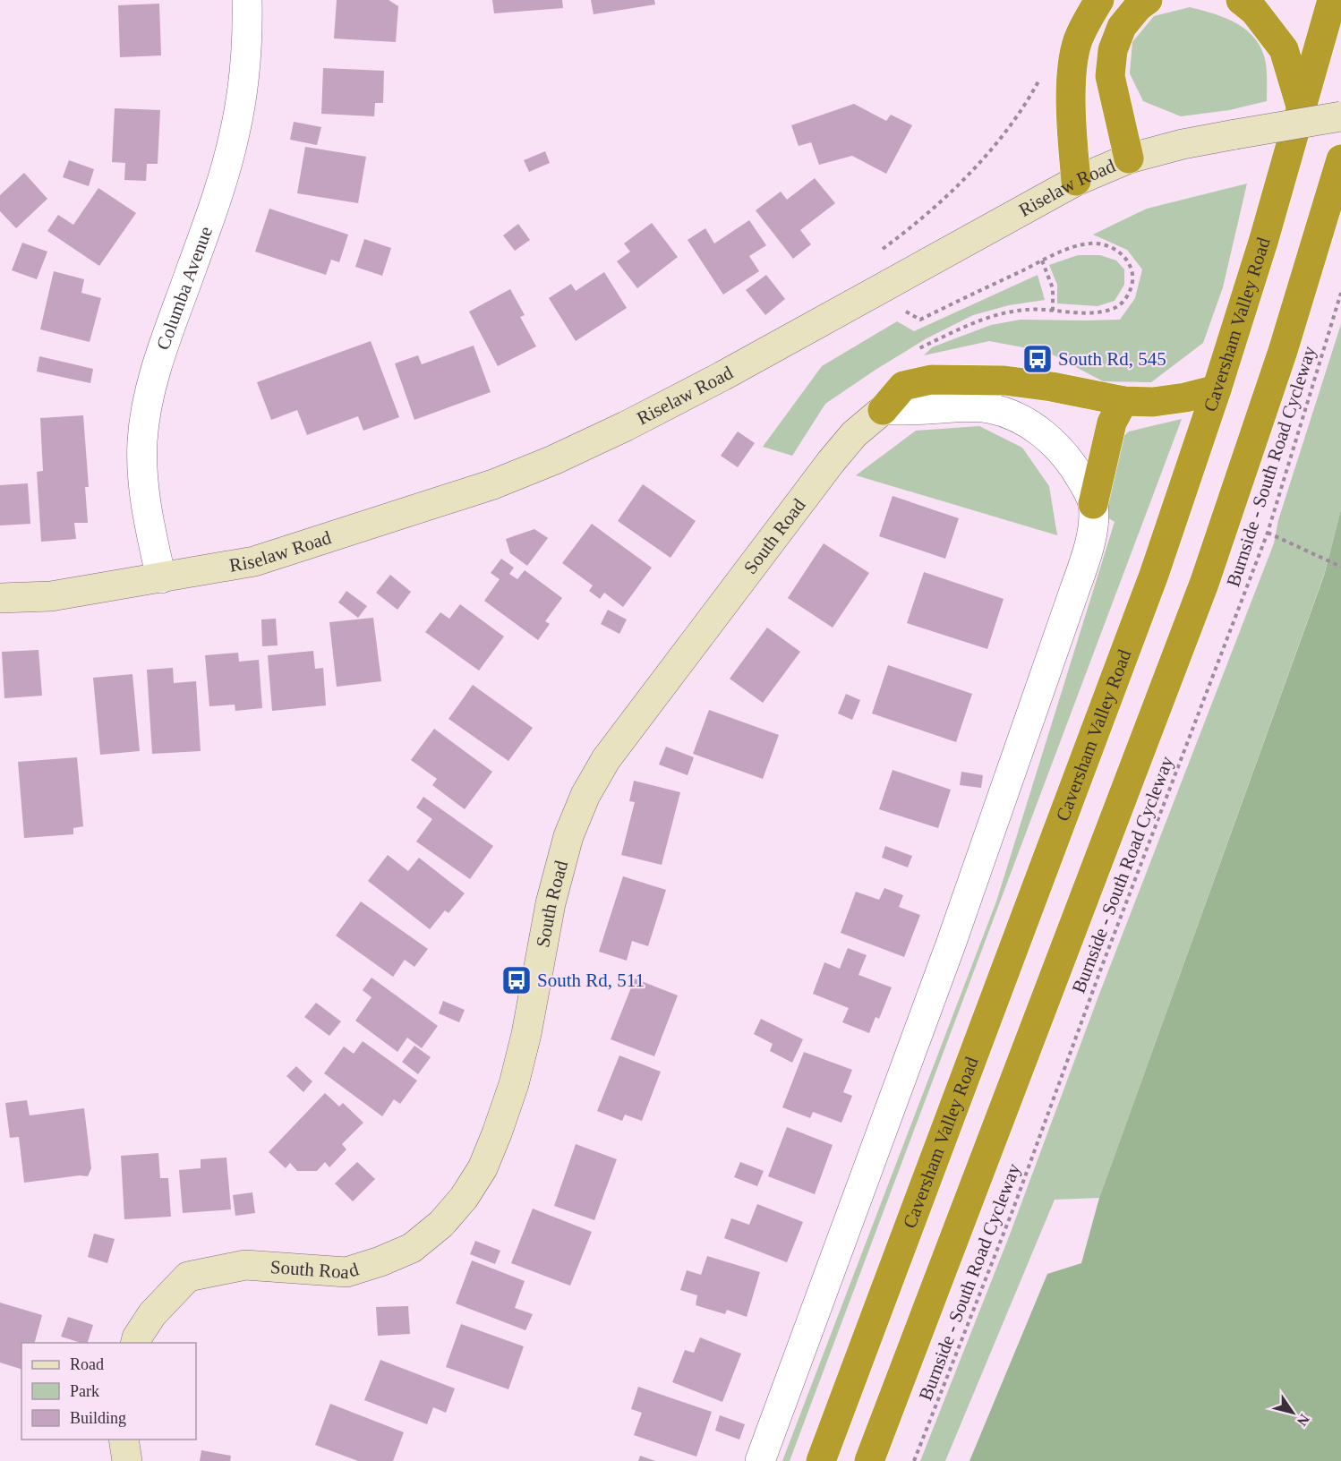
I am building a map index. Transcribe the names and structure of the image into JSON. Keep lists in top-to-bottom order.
{
  "streets": {
    "highway": ["Caversham Valley Road"],
    "main road": ["Riselaw Road", "South Road"],
    "street": ["Columba Avenue"],
    "path": ["Burnside - South Road Cycleway"]
  },
  "crossings": [
    ["Riselaw Road", "Columba Avenue"]
  ],
  "places": {
    "bus stop": ["South Rd, 545", "South Rd, 511"]
  },
  "legend": ["Road", "Park", "Building"],
  "north": "bottom right"
}
